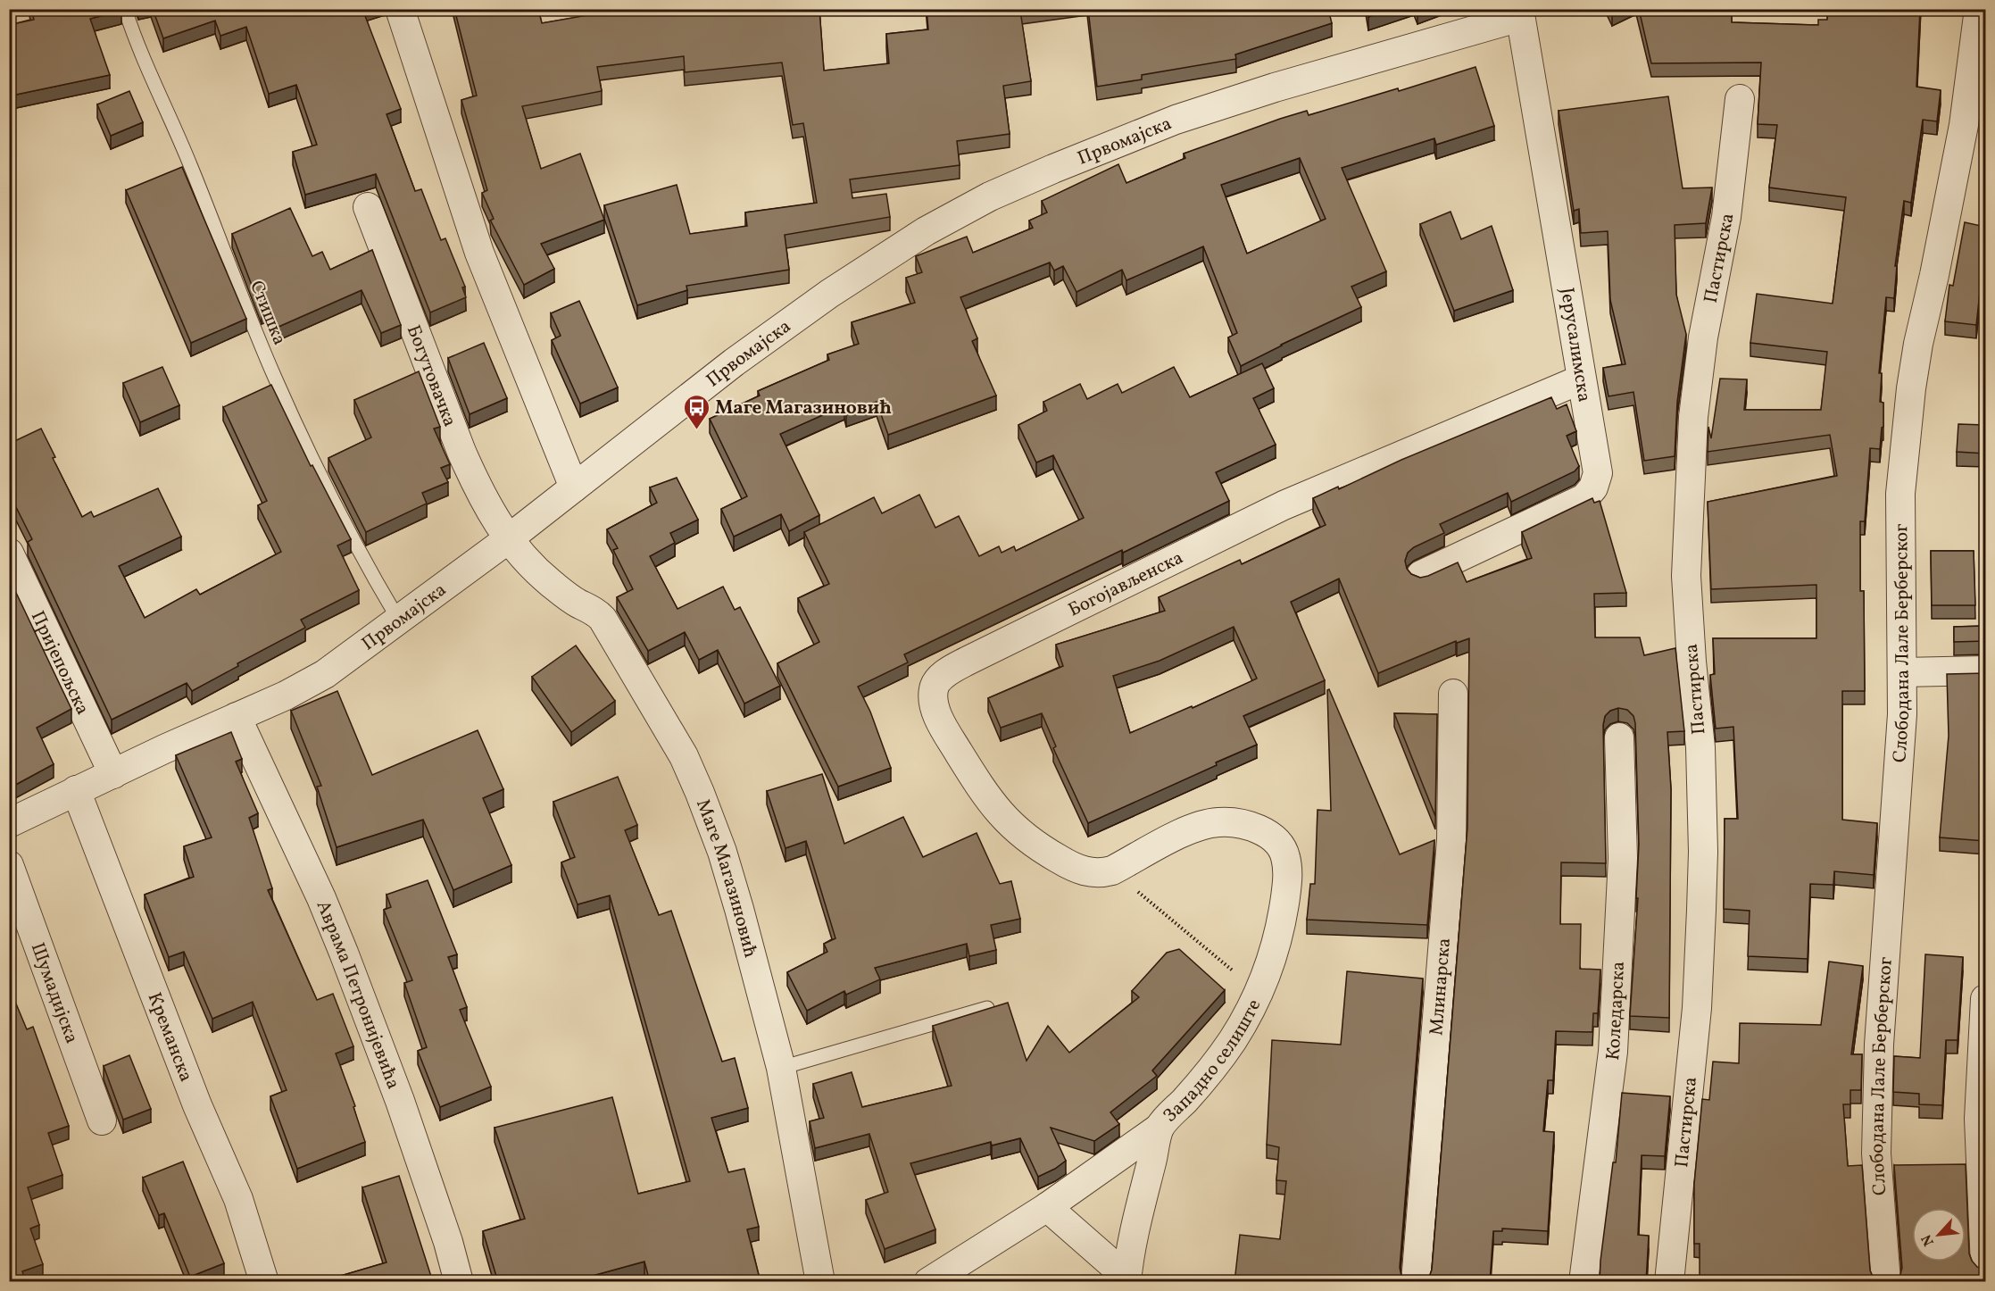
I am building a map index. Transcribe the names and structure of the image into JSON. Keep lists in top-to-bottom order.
{
  "streets": {
    "street": [
      "Првомајска",
      "Пастирска",
      "Јерусалимска",
      "Богутовачка",
      "Богојављенска",
      "Слободана Лале Берберског",
      "Пријепољска",
      "Маге Магазиновић",
      "Млинарска",
      "Шумадијска",
      "Аврама Петронијевића",
      "Коледарска",
      "Креманска",
      "Западно селиште"
    ],
    "lane": ["Стишка"]
  },
  "crossings": [
    ["Првомајска", "Стишка"],
    ["Првомајска", "Јерусалимска"],
    ["Првомајска", "Богутовачка"],
    ["Првомајска", "Пријепољска"],
    ["Првомајска", "Маге Магазиновић"],
    ["Првомајска", "Аврама Петронијевића"],
    ["Првомајска", "Креманска"],
    ["Јерусалимска", "Богојављенска"],
    ["Богутовачка", "Маге Магазиновић"],
    ["Богојављенска", "Западно селиште"]
  ],
  "places": {
    "bus stop": ["Маге Магазиновић"]
  },
  "north": "bottom left"
}
